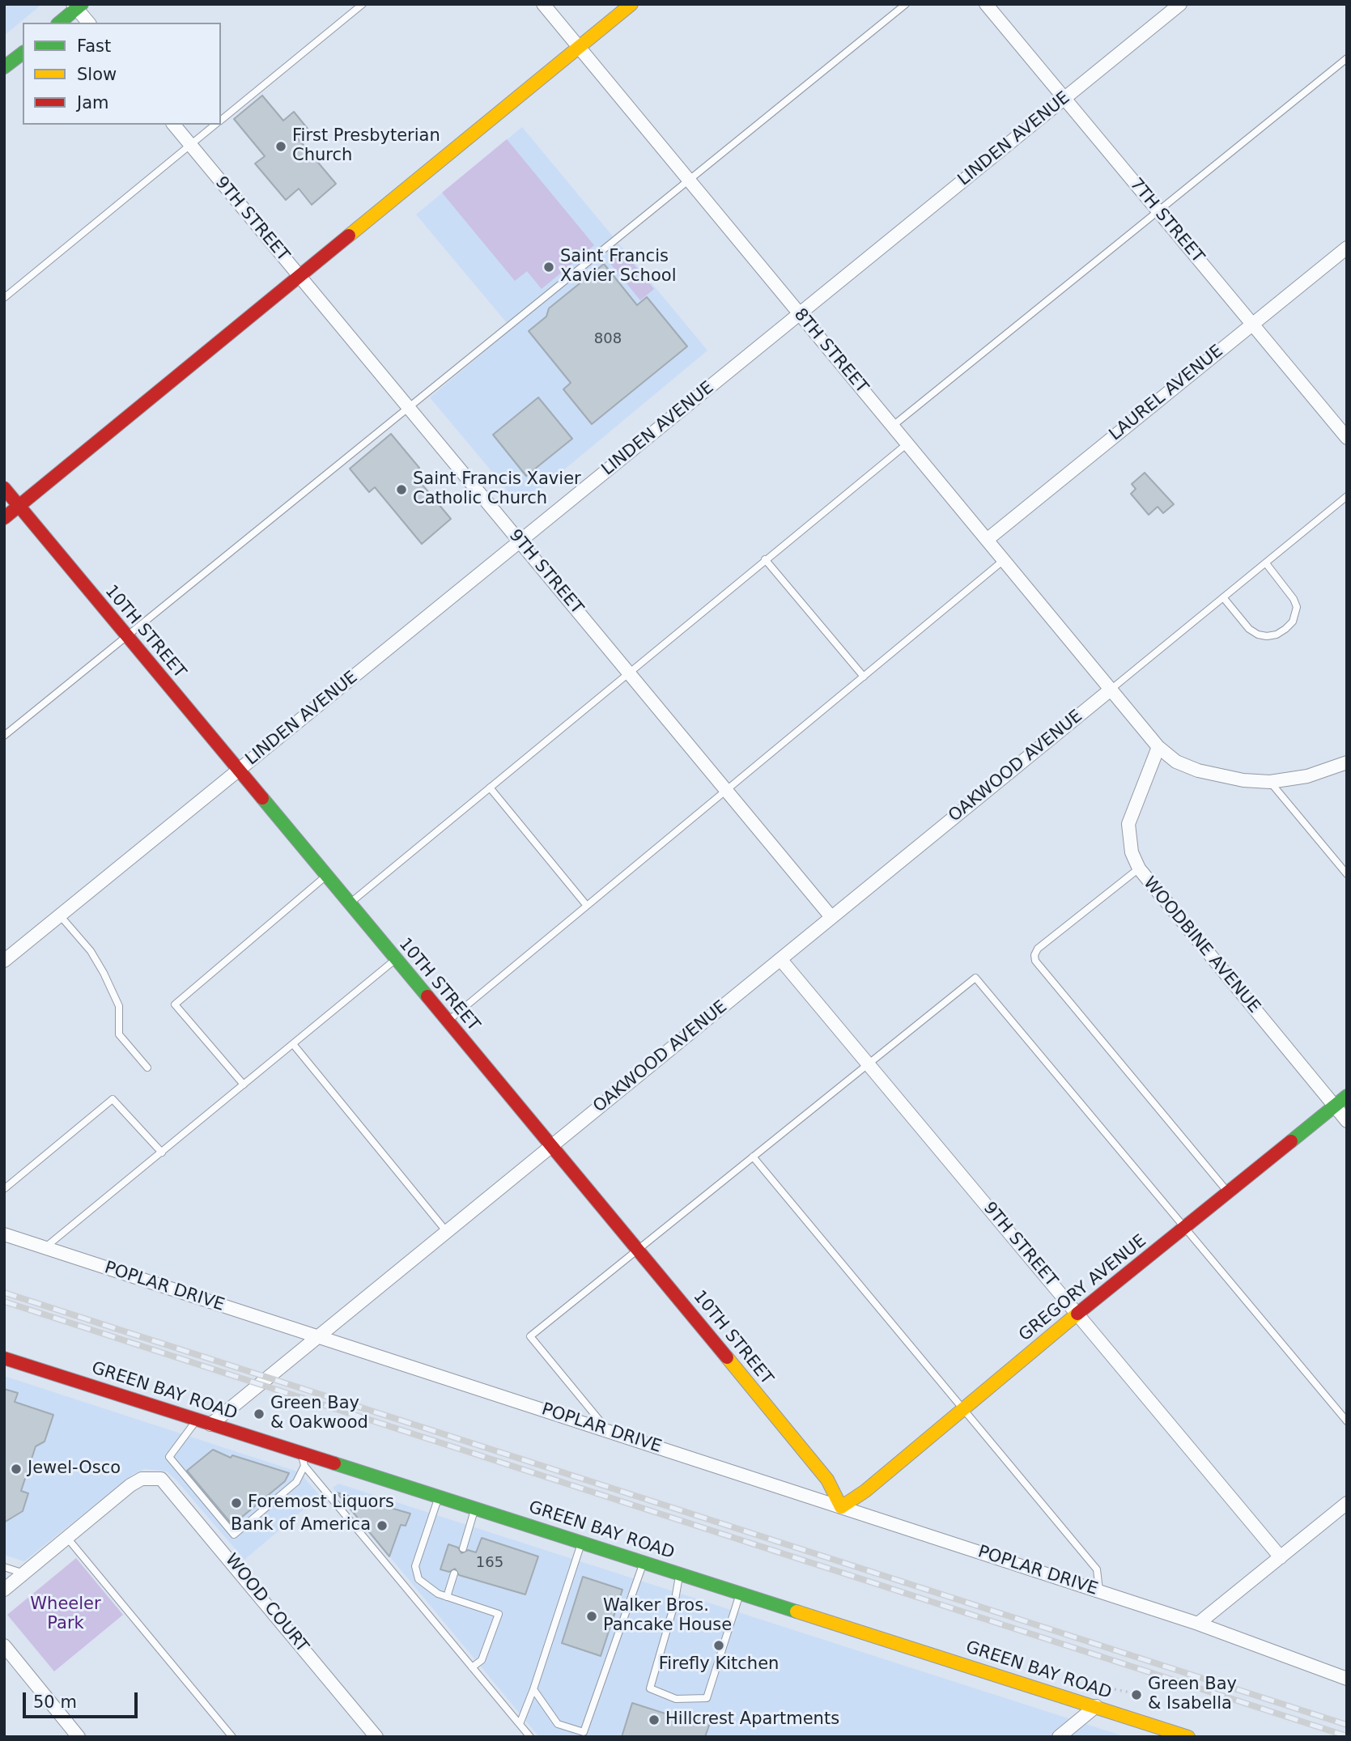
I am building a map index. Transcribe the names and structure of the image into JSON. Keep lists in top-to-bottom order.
{
  "streets": {
    "street": [
      "LINDEN AVENUE",
      "9TH STREET",
      "7TH STREET",
      "8TH STREET",
      "LAUREL AVENUE",
      "10TH STREET",
      "OAKWOOD AVENUE",
      "WOODBINE AVENUE",
      "POPLAR DRIVE",
      "GREGORY AVENUE",
      "GREEN BAY ROAD",
      "WOOD COURT"
    ]
  },
  "crossings": [
    ["LINDEN AVENUE", "9TH STREET"],
    ["LINDEN AVENUE", "7TH STREET"],
    ["LINDEN AVENUE", "8TH STREET"],
    ["LINDEN AVENUE", "10TH STREET"],
    ["9TH STREET", "OAKWOOD AVENUE"],
    ["9TH STREET", "GREGORY AVENUE"],
    ["7TH STREET", "LAUREL AVENUE"],
    ["8TH STREET", "LAUREL AVENUE"],
    ["8TH STREET", "OAKWOOD AVENUE"],
    ["8TH STREET", "WOODBINE AVENUE"],
    ["10TH STREET", "OAKWOOD AVENUE"],
    ["10TH STREET", "POPLAR DRIVE"],
    ["10TH STREET", "GREGORY AVENUE"],
    ["OAKWOOD AVENUE", "POPLAR DRIVE"],
    ["OAKWOOD AVENUE", "GREEN BAY ROAD"],
    ["WOODBINE AVENUE", "GREGORY AVENUE"],
    ["POPLAR DRIVE", "GREGORY AVENUE"]
  ],
  "parks": ["Wheeler Park"],
  "places": [
    "First Presbyterian Church",
    "Saint Francis Xavier School",
    "Saint Francis Xavier Catholic Church",
    "Green Bay & Oakwood",
    "Jewel-Osco",
    "Foremost Liquors",
    "Bank of America",
    "Walker Bros. Pancake House",
    "Firefly Kitchen",
    "Green Bay & Isabella",
    "Hillcrest Apartments"
  ],
  "house_numbers": ["808", "165"],
  "legend": ["Fast", "Slow", "Jam"],
  "scale_bar": "50 m"
}
